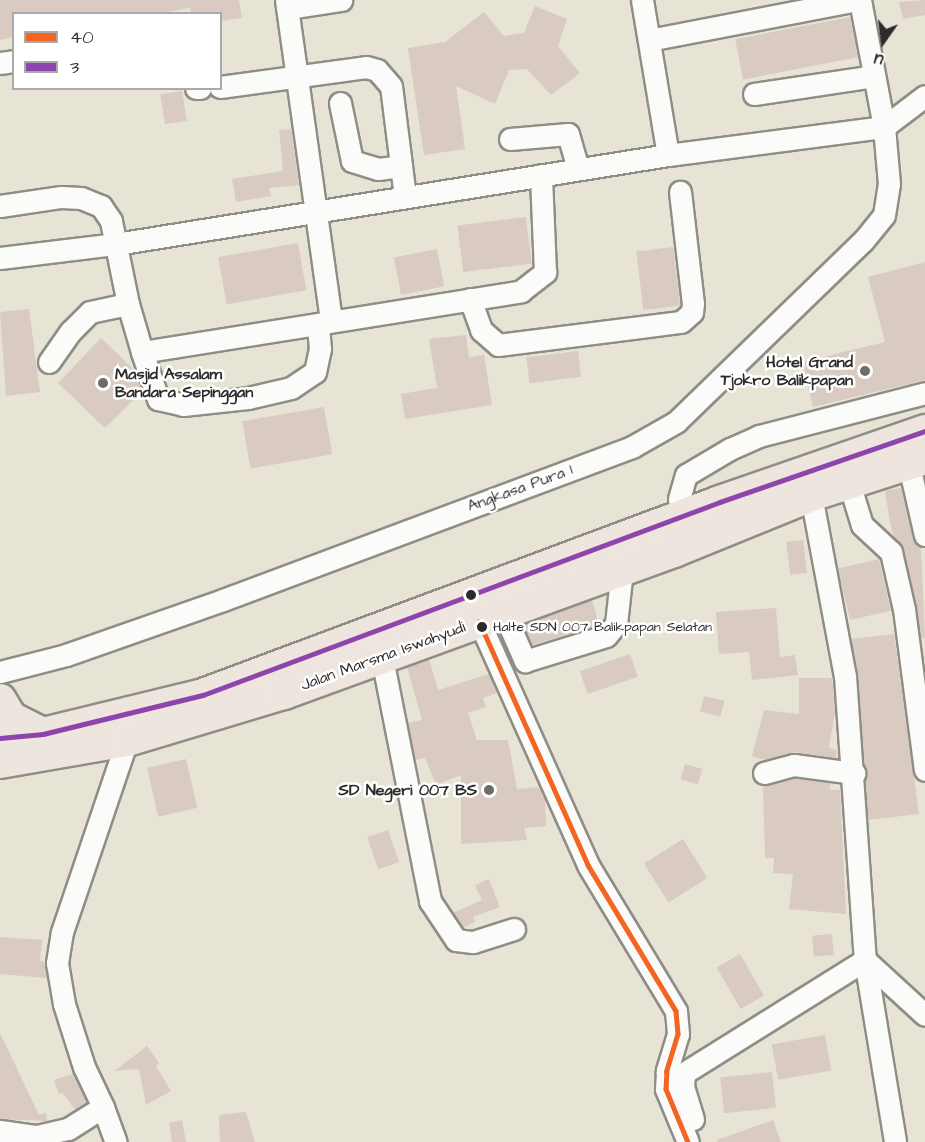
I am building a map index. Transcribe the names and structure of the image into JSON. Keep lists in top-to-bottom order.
{
  "streets": {
    "highway": ["Jalan Marsma Iswahyudi"],
    "street": ["Angkasa Pura 1"]
  },
  "places": [
    "Hotel Grand Tjokro Balikpapan",
    "Masjid Assalam Bandara Sepinggan",
    "Halte SDN 007 Balikpapan Selatan",
    "SD Negeri 007 BS"
  ],
  "lines": ["transit line 3", "transit line 40"],
  "legend": ["40", "3"],
  "north": "bottom"
}
